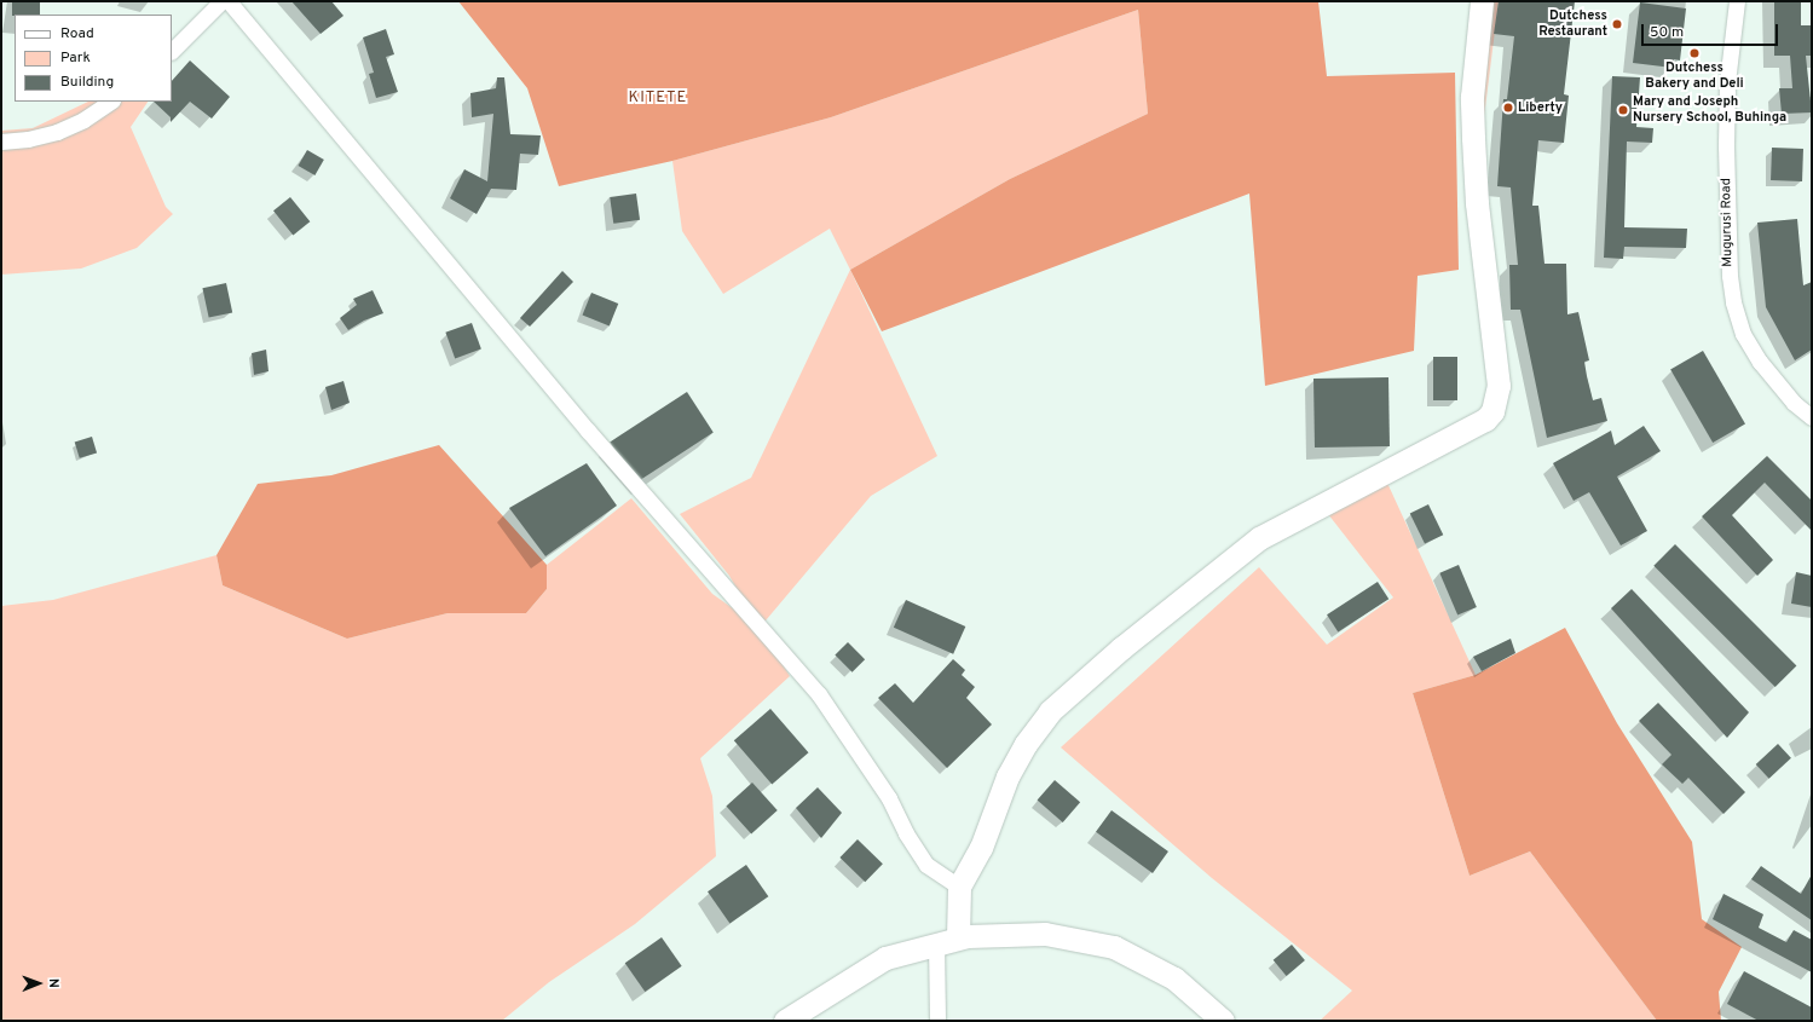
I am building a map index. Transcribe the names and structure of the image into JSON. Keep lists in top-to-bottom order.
{
  "streets": {
    "street": ["Mugurusi Road"]
  },
  "districts": ["KITETE"],
  "places": [
    "Dutchess Restaurant",
    "Dutchess Bakery and Deli",
    "Liberty",
    "Mary and Joseph Nursery School, Buhinga"
  ],
  "legend": ["Road", "Park", "Building"],
  "scale_bar": "50 m",
  "north": "right"
}
